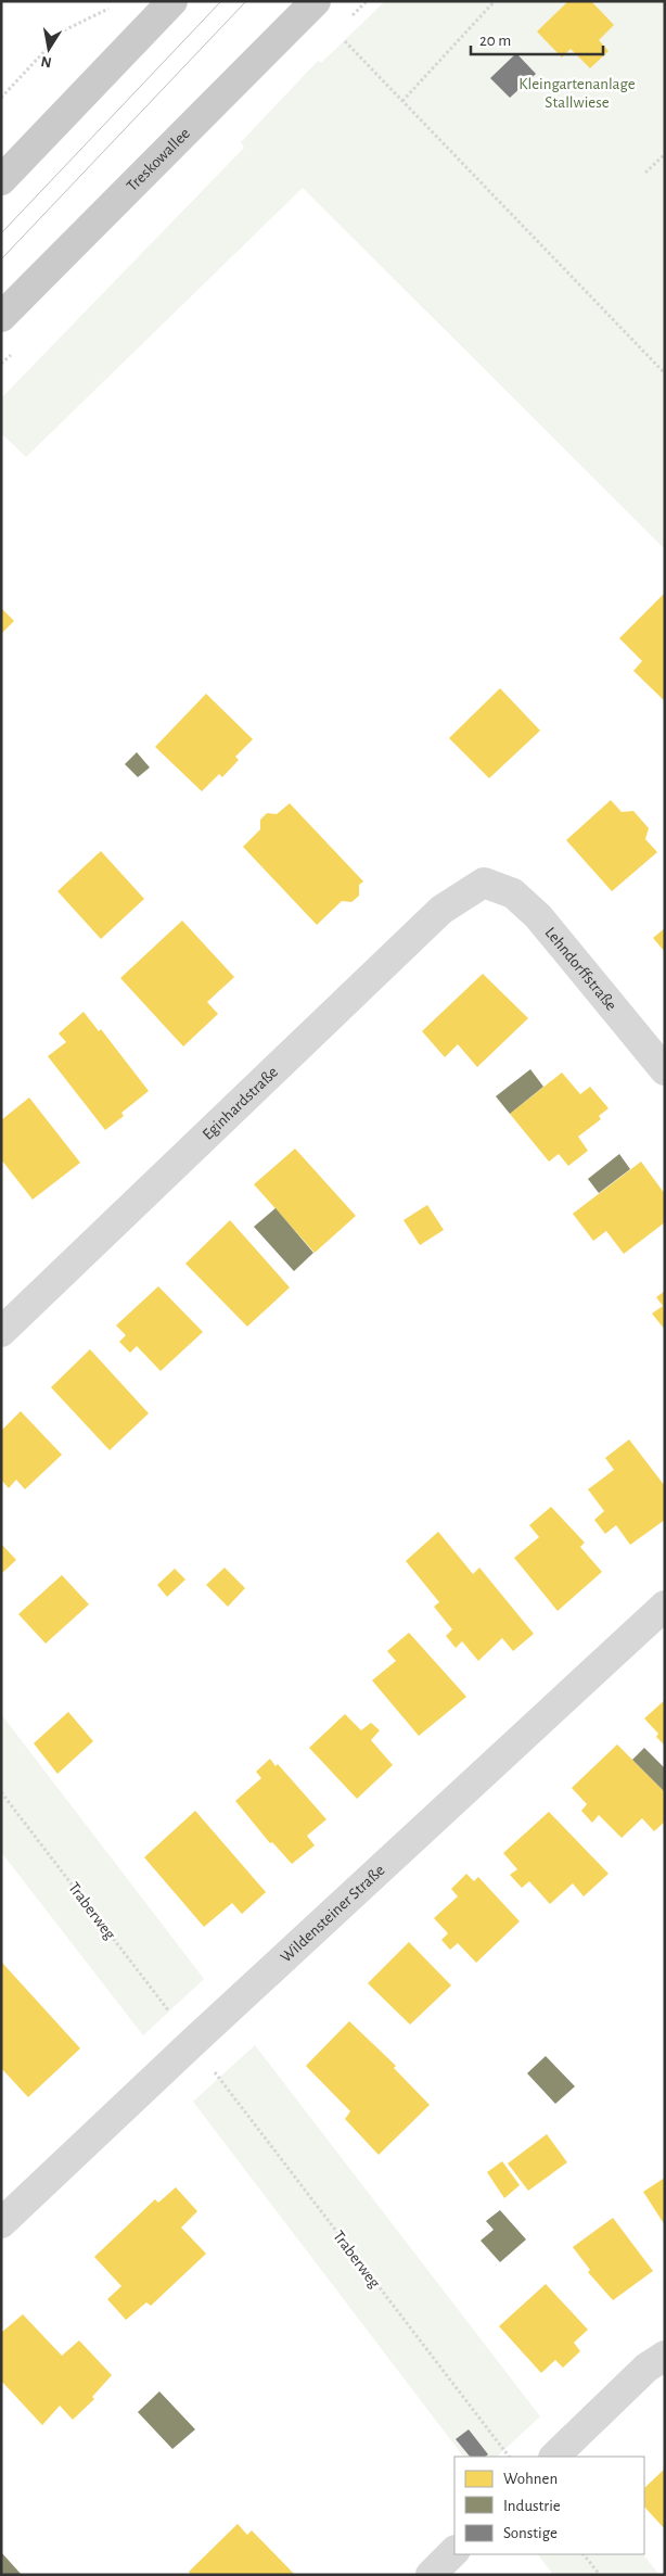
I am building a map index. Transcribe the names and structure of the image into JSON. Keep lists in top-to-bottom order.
{
  "streets": {
    "main road": ["Treskowallee"],
    "street": ["Lehndorffstraße", "Eginhardstraße", "Wildensteiner Straße"],
    "path": ["Traberweg"]
  },
  "crossings": [
    ["Lehndorffstraße", "Eginhardstraße"]
  ],
  "parks": ["Kleingartenanlage Stallwiese"],
  "legend": ["Wohnen", "Industrie", "Sonstige"],
  "scale_bar": "20 m",
  "north": "bottom"
}
